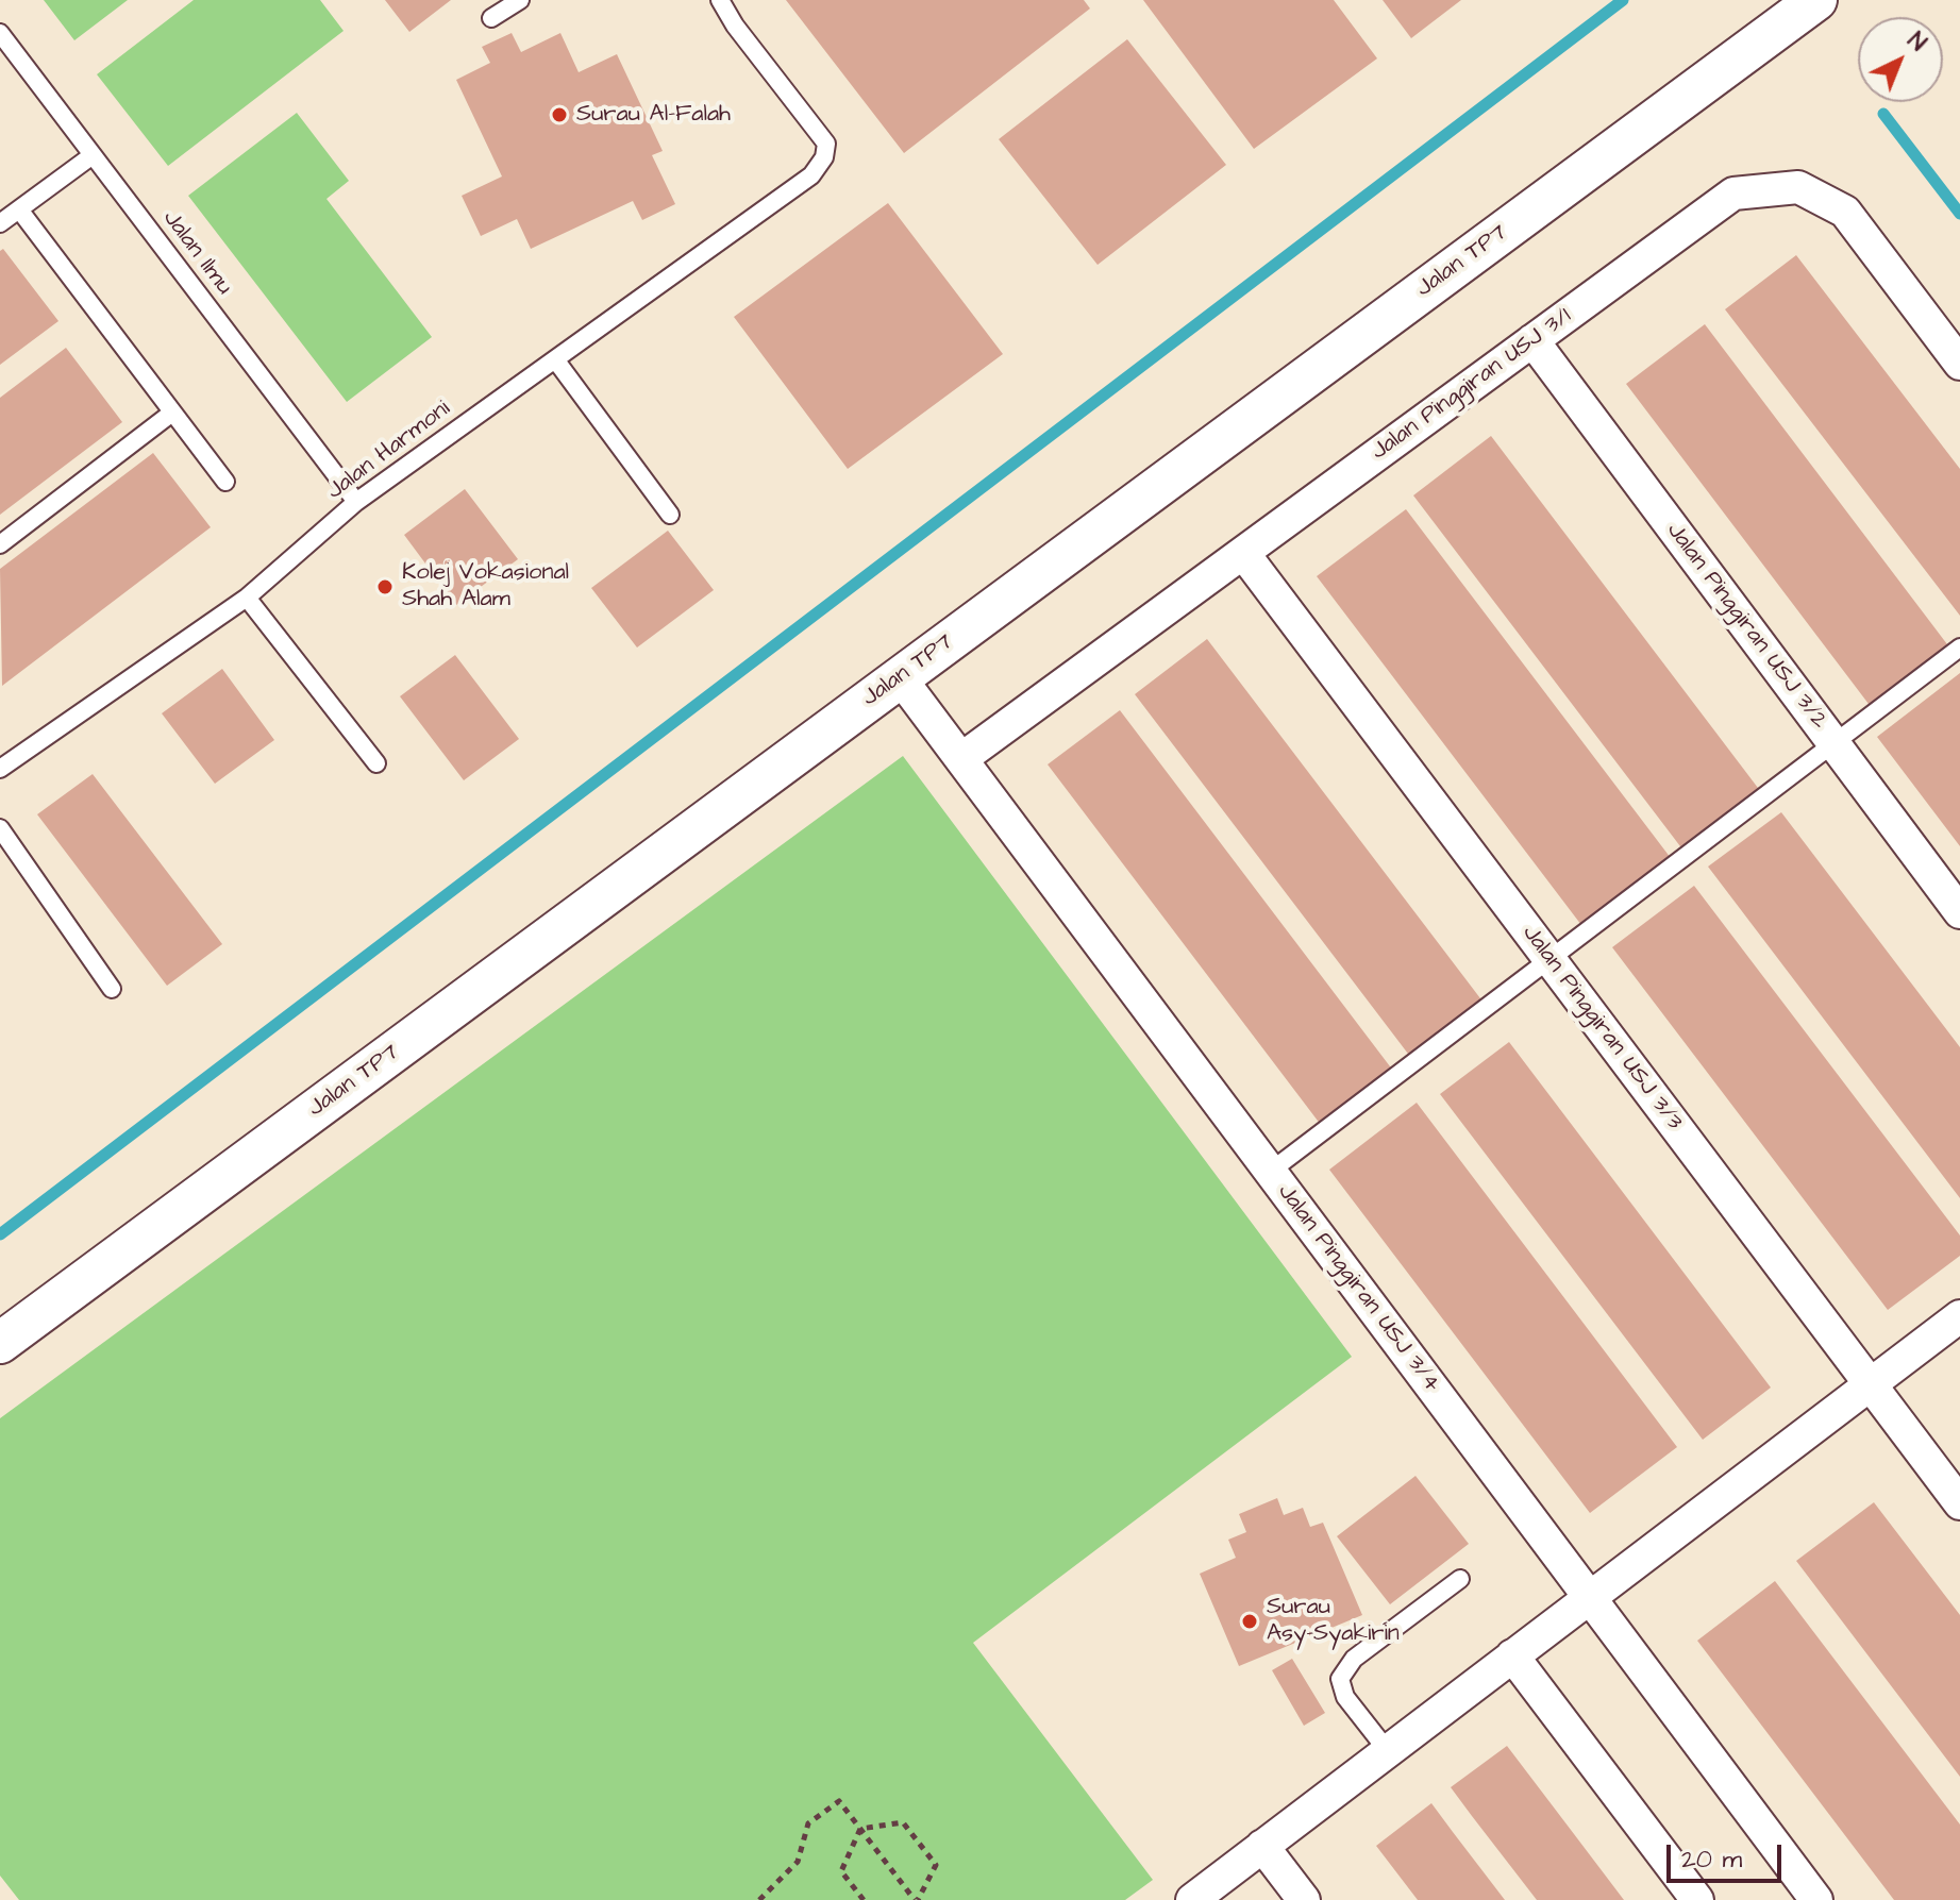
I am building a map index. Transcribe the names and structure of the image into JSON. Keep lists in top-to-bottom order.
{
  "streets": {
    "street": [
      "Jalan TP7",
      "Jalan Pinggiran USJ 3/1",
      "Jalan Pinggiran USJ 3/2",
      "Jalan Pinggiran USJ 3/3",
      "Jalan Pinggiran USJ 3/4"
    ],
    "lane": ["Jalan Ilmu", "Jalan Harmoni"]
  },
  "crossings": [
    ["Jalan Ilmu", "Jalan Harmoni"],
    ["Jalan TP7", "Jalan Pinggiran USJ 3/4"],
    ["Jalan Pinggiran USJ 3/1", "Jalan Pinggiran USJ 3/2"],
    ["Jalan Pinggiran USJ 3/1", "Jalan Pinggiran USJ 3/3"],
    ["Jalan Pinggiran USJ 3/1", "Jalan Pinggiran USJ 3/4"]
  ],
  "places": ["Surau Al-Falah", "Kolej Vokasional Shah Alam", "Surau Asy-Syakirin"],
  "scale_bar": "20 m",
  "north": "top right"
}
